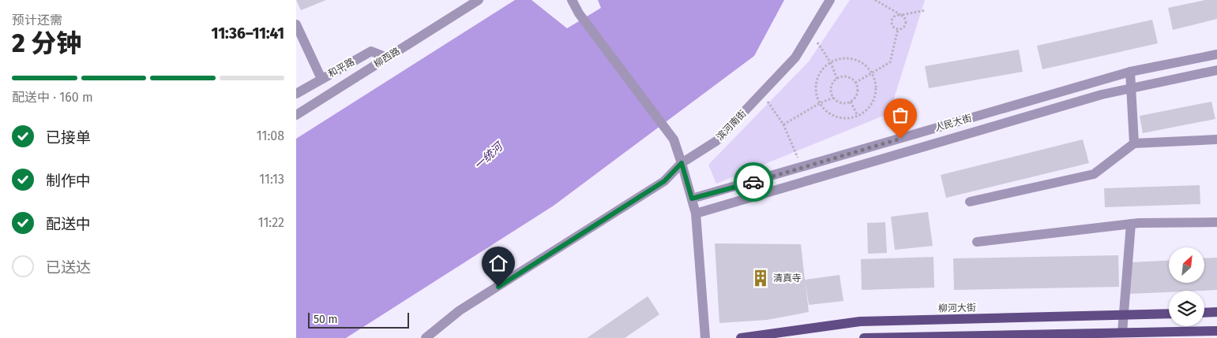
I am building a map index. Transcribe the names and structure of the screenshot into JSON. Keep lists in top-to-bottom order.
{
  "streets": {
    "main road": ["柳河大街"],
    "street": [
      "柳西路",
      "和平路",
      "人民大街",
      "滨河南街"
    ]
  },
  "crossings": [
    ["柳西路", "和平路"]
  ],
  "water": ["一统河"],
  "places": {
    "building": ["清真寺"]
  },
  "scale_bar": "50 m",
  "north": "top right",
  "page": {
    "heading": ["2 分钟", "预计还需", "11:36–11:41"],
    "bar": "配送中 · 160 m",
    "list": [
      ["已接单", "11:08"],
      ["制作中", "11:13"],
      ["配送中", "11:22"],
      "已送达"
    ],
    "scale": "50 m"
  }
}
